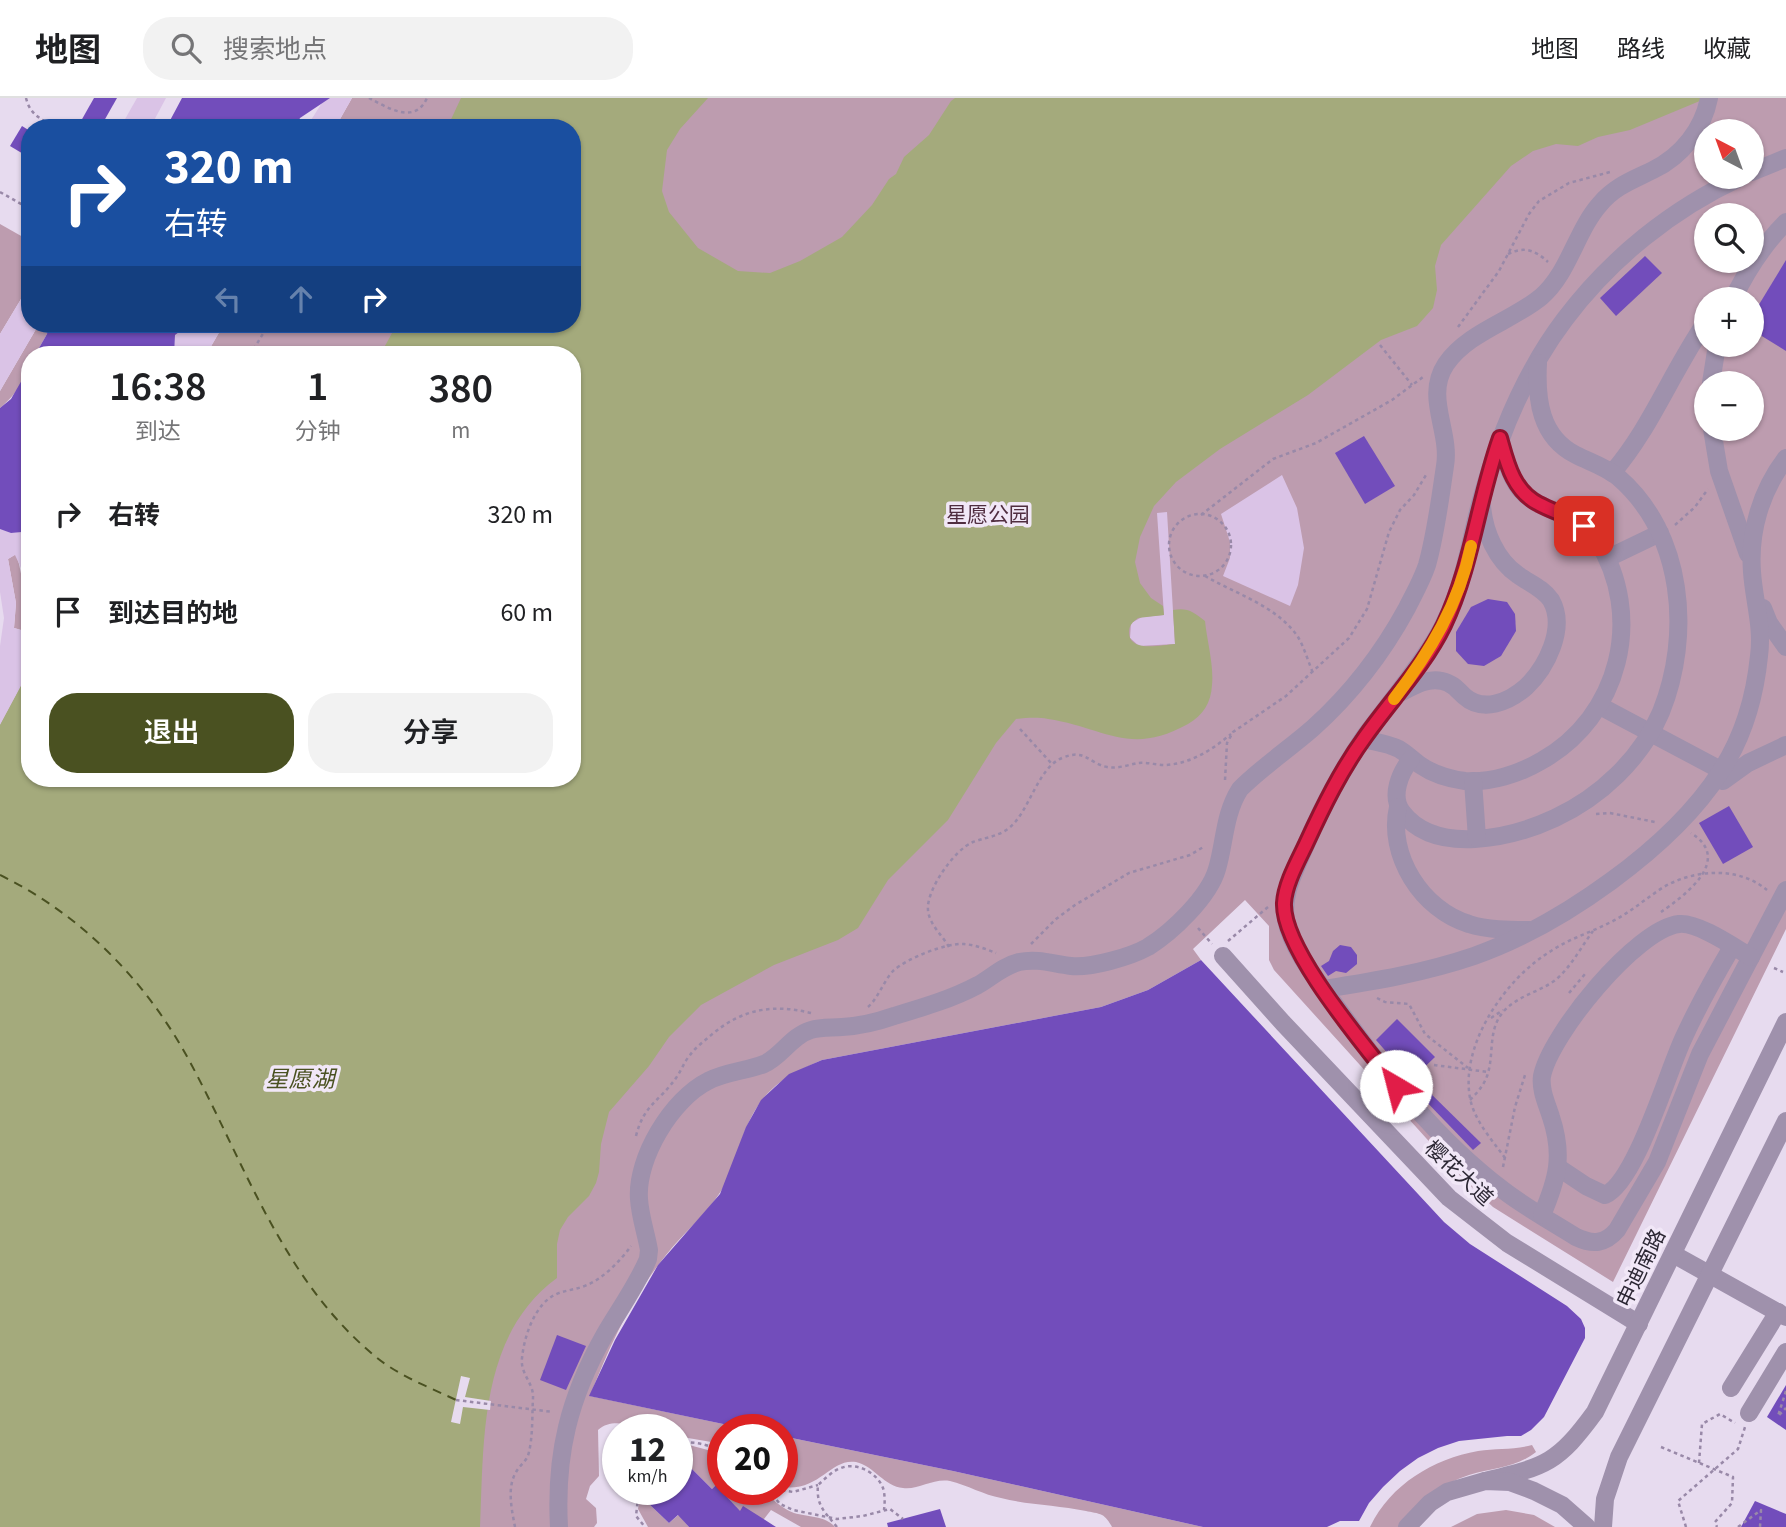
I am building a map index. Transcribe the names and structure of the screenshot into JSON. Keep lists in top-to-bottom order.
{
  "streets": {
    "street": ["樱花大道", "申迪南路"]
  },
  "crossings": [
    ["樱花大道", "申迪南路"]
  ],
  "water": ["星愿湖"],
  "parks": ["星愿公园"],
  "north": "top left",
  "page": {
    "header": "地图",
    "search": "搜索地点",
    "nav": ["地图", "路线", "收藏"],
    "map_buttons": ["+", "−"],
    "turn": ["320 m", "右转"],
    "eta": [
      "16:38",
      "到达",
      "1",
      "分钟",
      "380",
      "m"
    ],
    "list": [
      {
        "name": "右转",
        "value": "320 m"
      },
      {
        "name": "到达目的地",
        "value": "60 m"
      }
    ],
    "buttons": ["退出", "分享"],
    "speed": "12 km/h",
    "limit": "20"
  }
}
